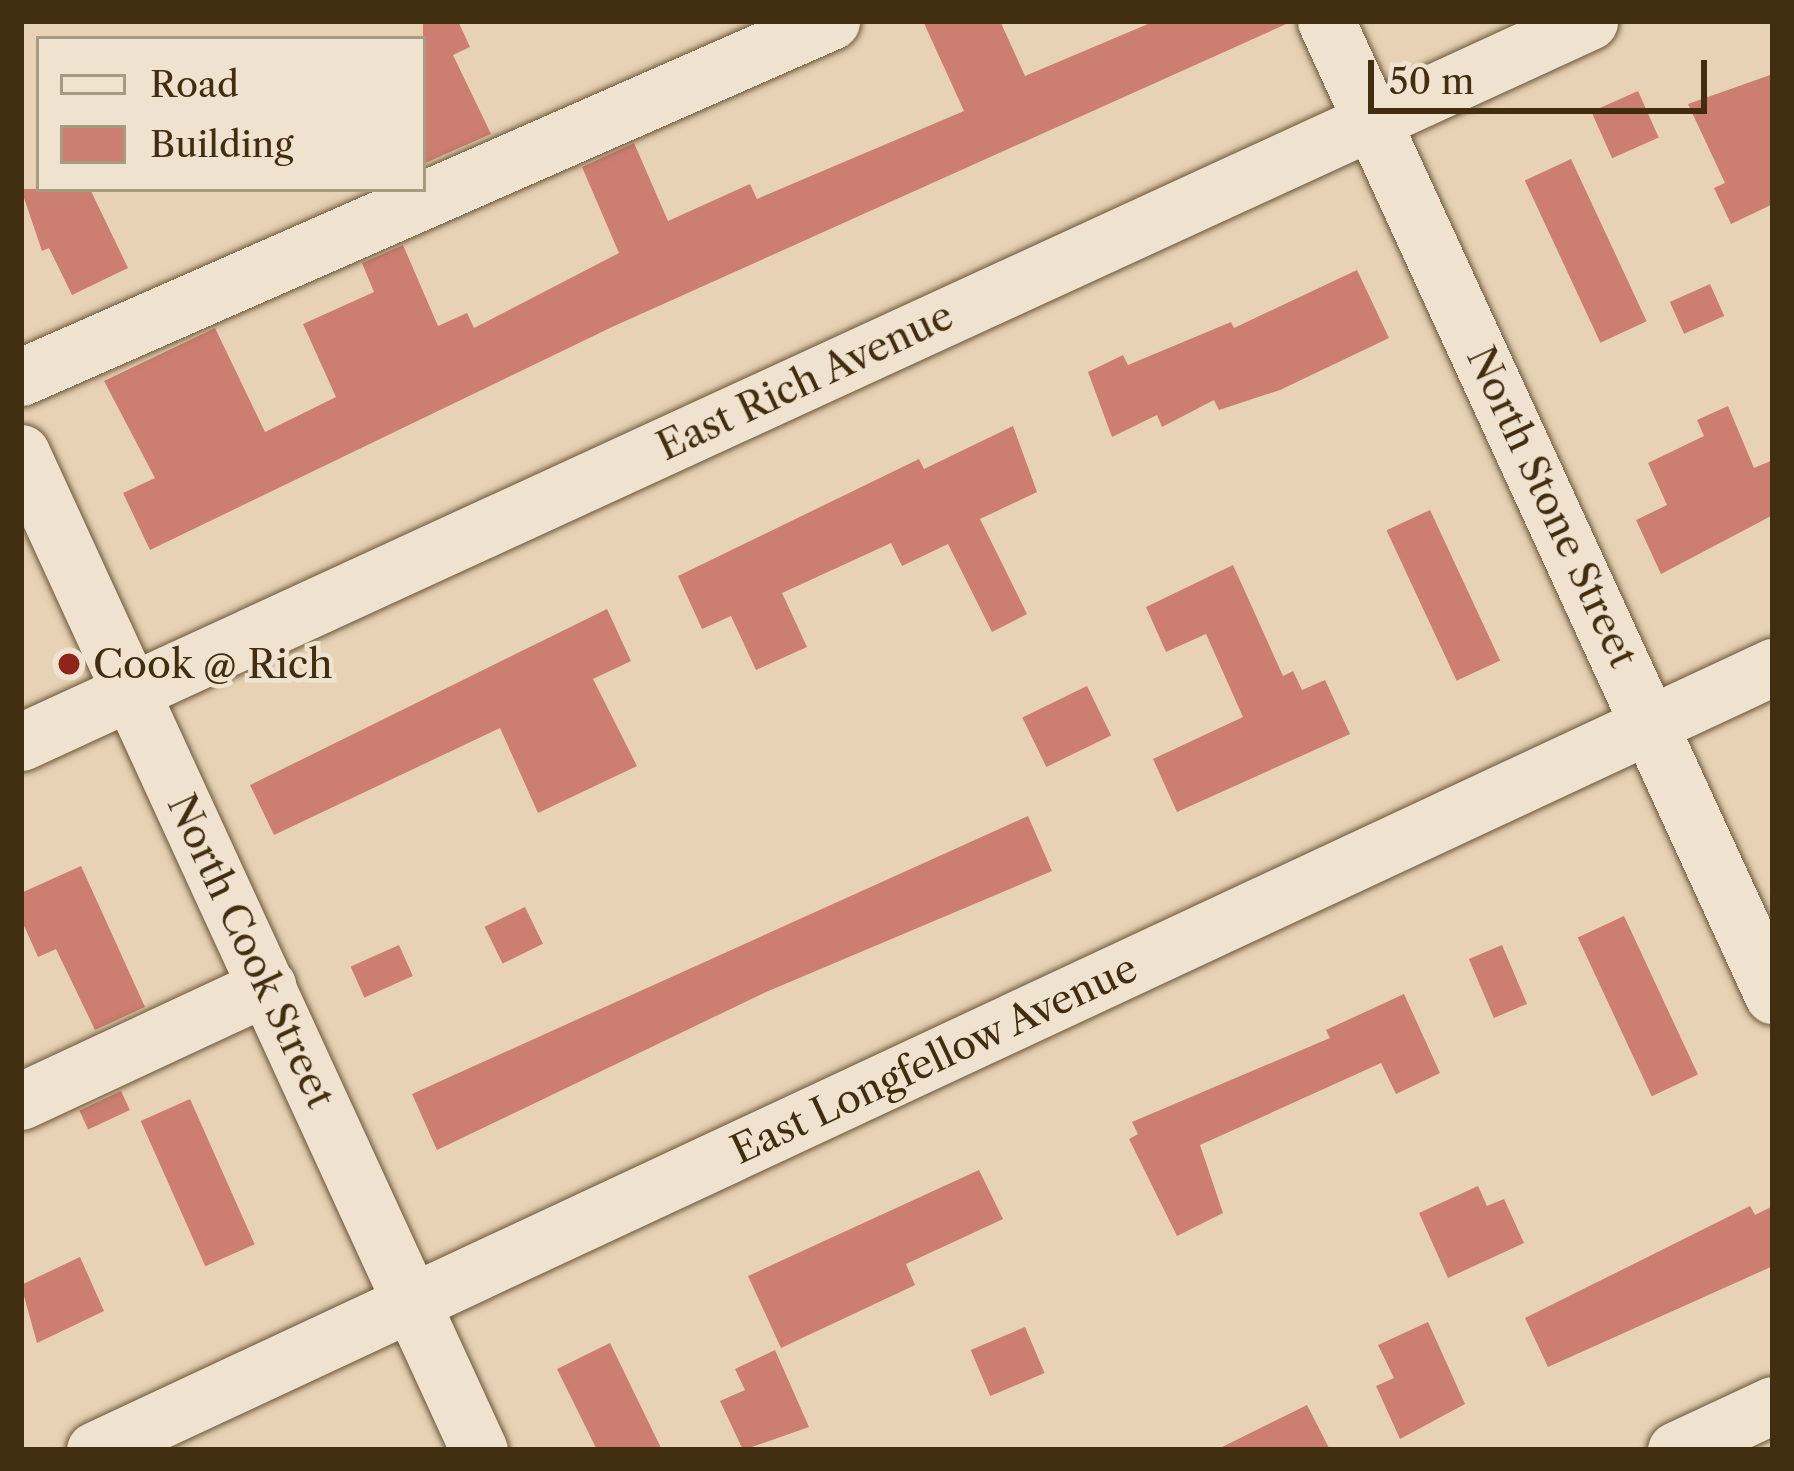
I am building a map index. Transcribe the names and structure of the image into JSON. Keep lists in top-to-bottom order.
{
  "streets": {
    "street": [
      "East Rich Avenue",
      "North Stone Street",
      "North Cook Street",
      "East Longfellow Avenue"
    ]
  },
  "crossings": [
    ["East Rich Avenue", "North Stone Street"],
    ["East Rich Avenue", "North Cook Street"],
    ["North Stone Street", "East Longfellow Avenue"],
    ["North Cook Street", "East Longfellow Avenue"]
  ],
  "places": ["Cook @ Rich"],
  "legend": ["Road", "Building"],
  "scale_bar": "50 m"
}
